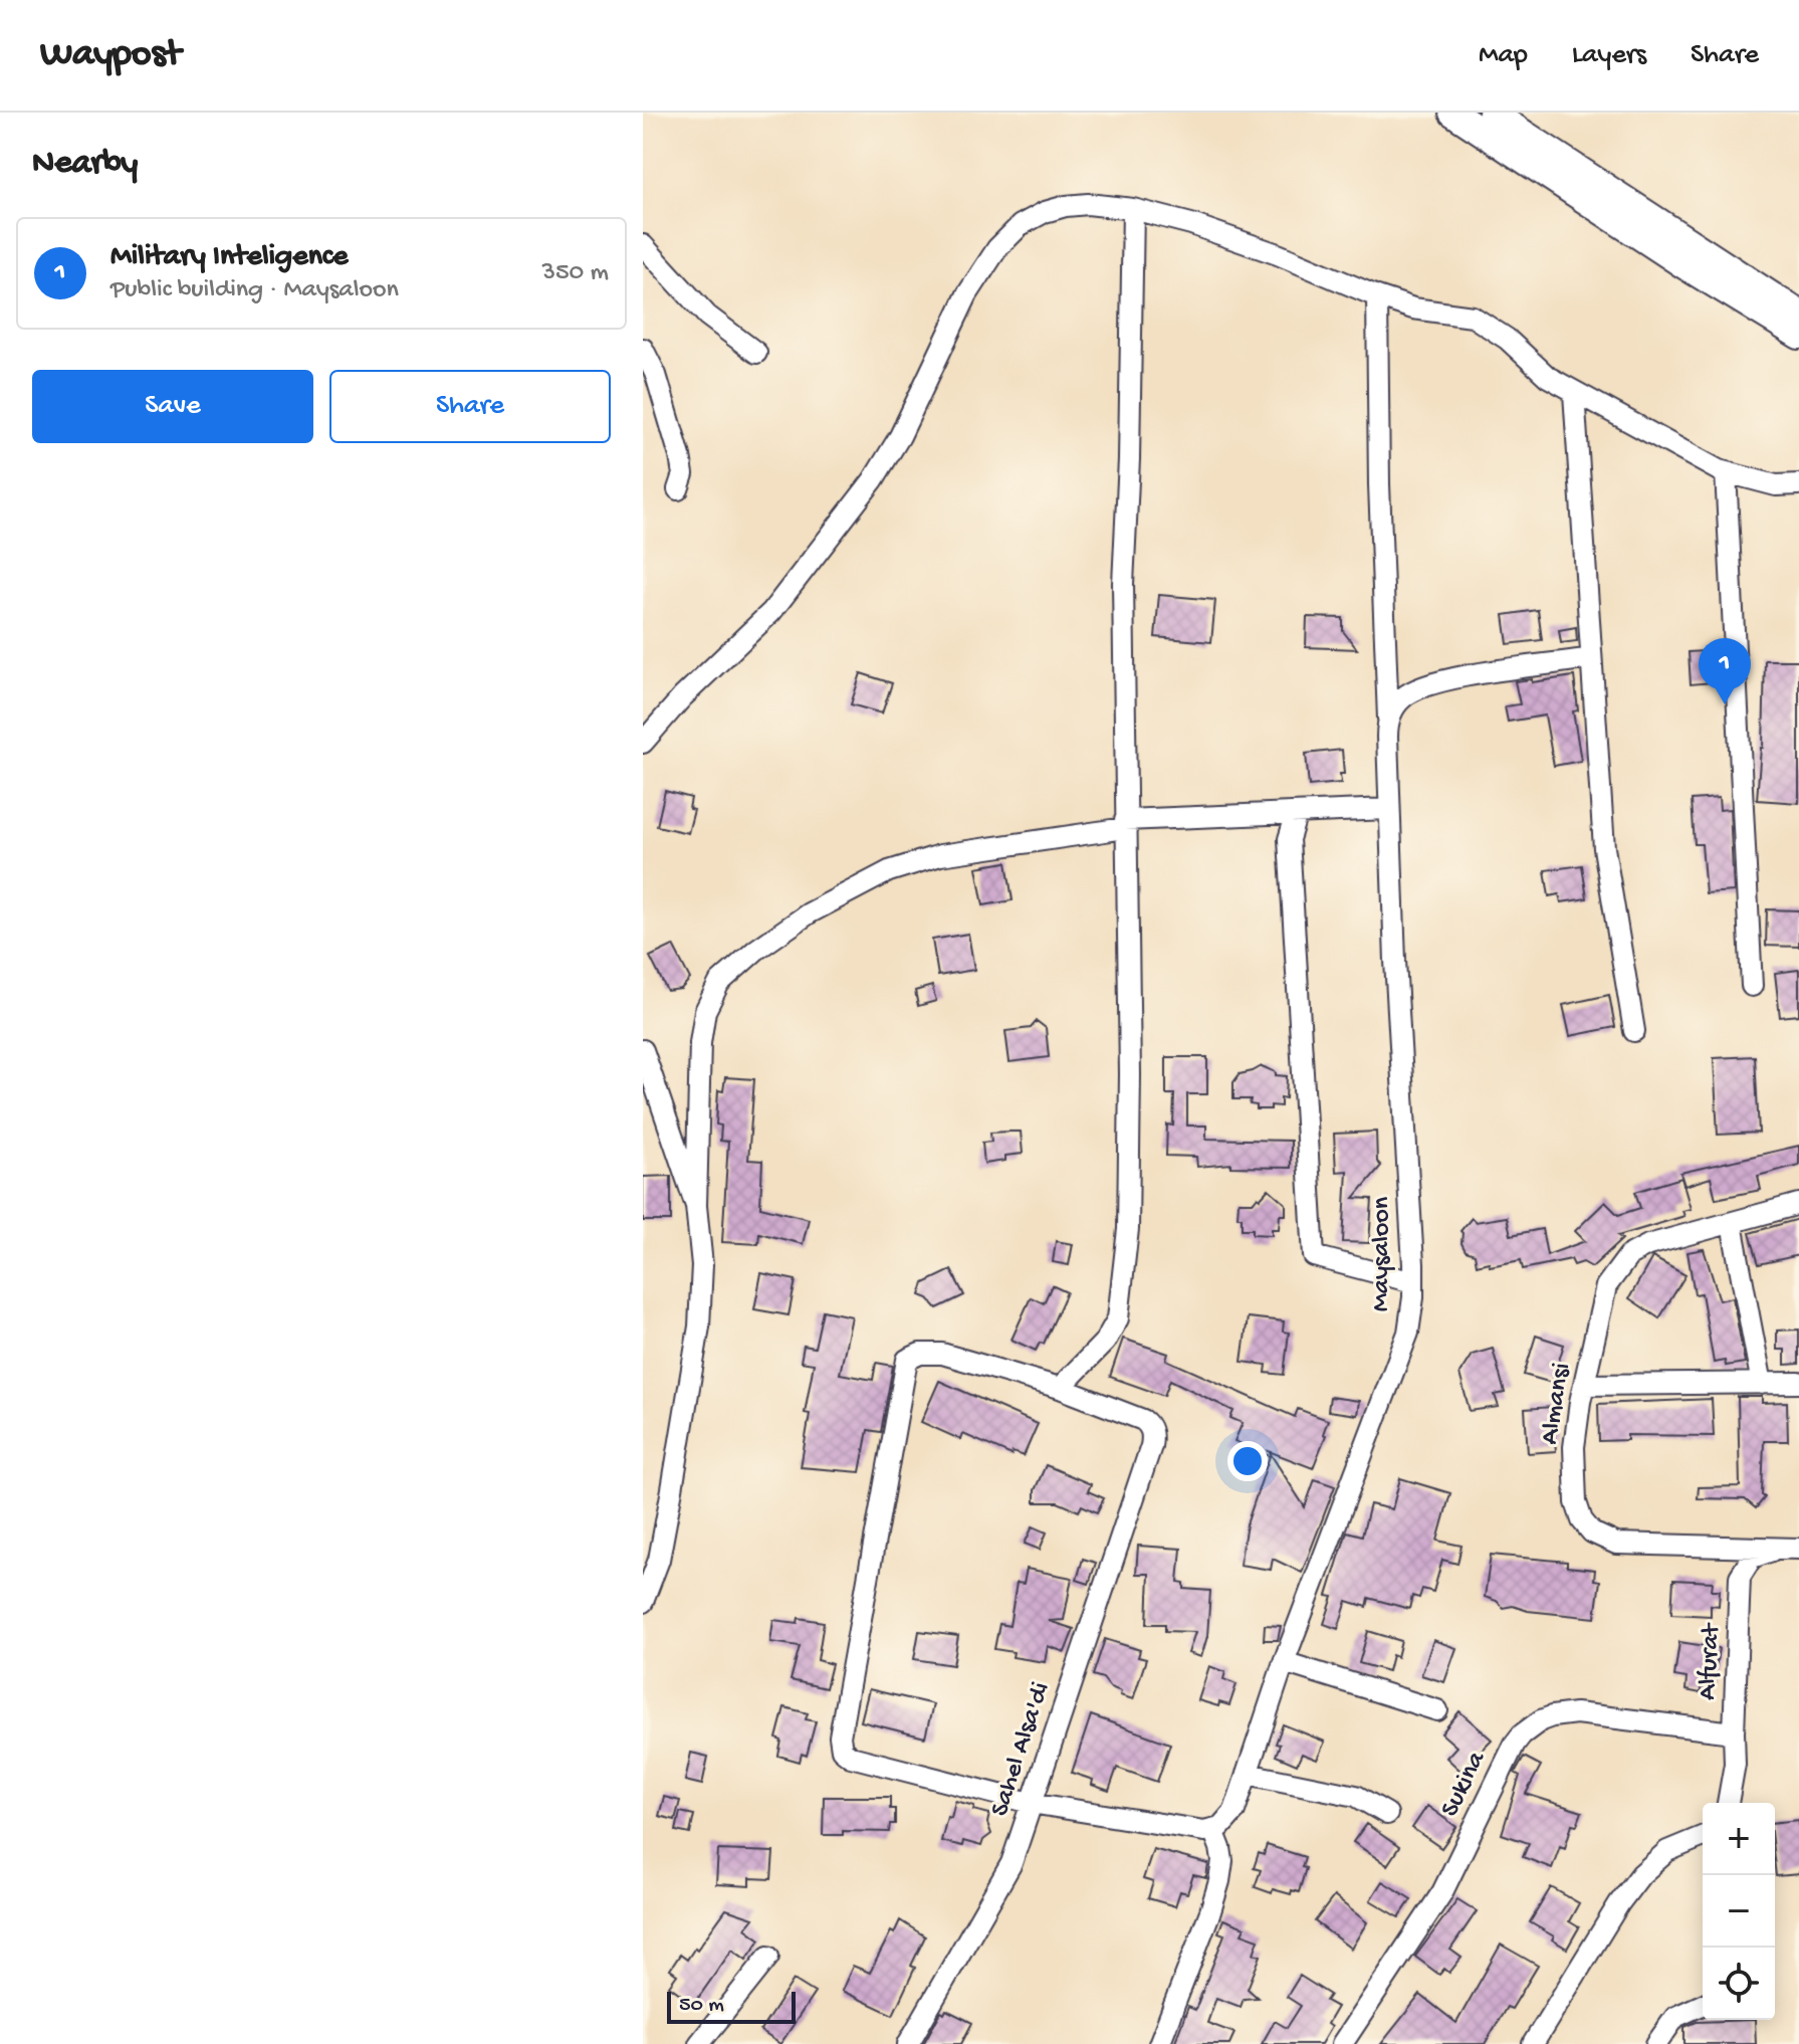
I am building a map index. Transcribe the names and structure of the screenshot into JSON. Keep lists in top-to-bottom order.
{
  "streets": {
    "street": [
      "Maysaloon",
      "Almansi",
      "Alfurat",
      "Sahel Alsa'di",
      "Sukina"
    ]
  },
  "crossings": [
    ["Almansi", "Alfurat"],
    ["Alfurat", "Sukina"]
  ],
  "scale_bar": "50 m",
  "page": {
    "header": "Waypost",
    "nav": ["Map", "Layers", "Share"],
    "heading": "Nearby",
    "list": [
      {
        "mark": "1",
        "name": "Military Inteligence",
        "note": "Public building · Maysaloon",
        "value": "350 m"
      }
    ],
    "buttons": ["Save", "Share"],
    "pins": "1",
    "map_buttons": ["+", "−"],
    "scale": "50 m"
  }
}
